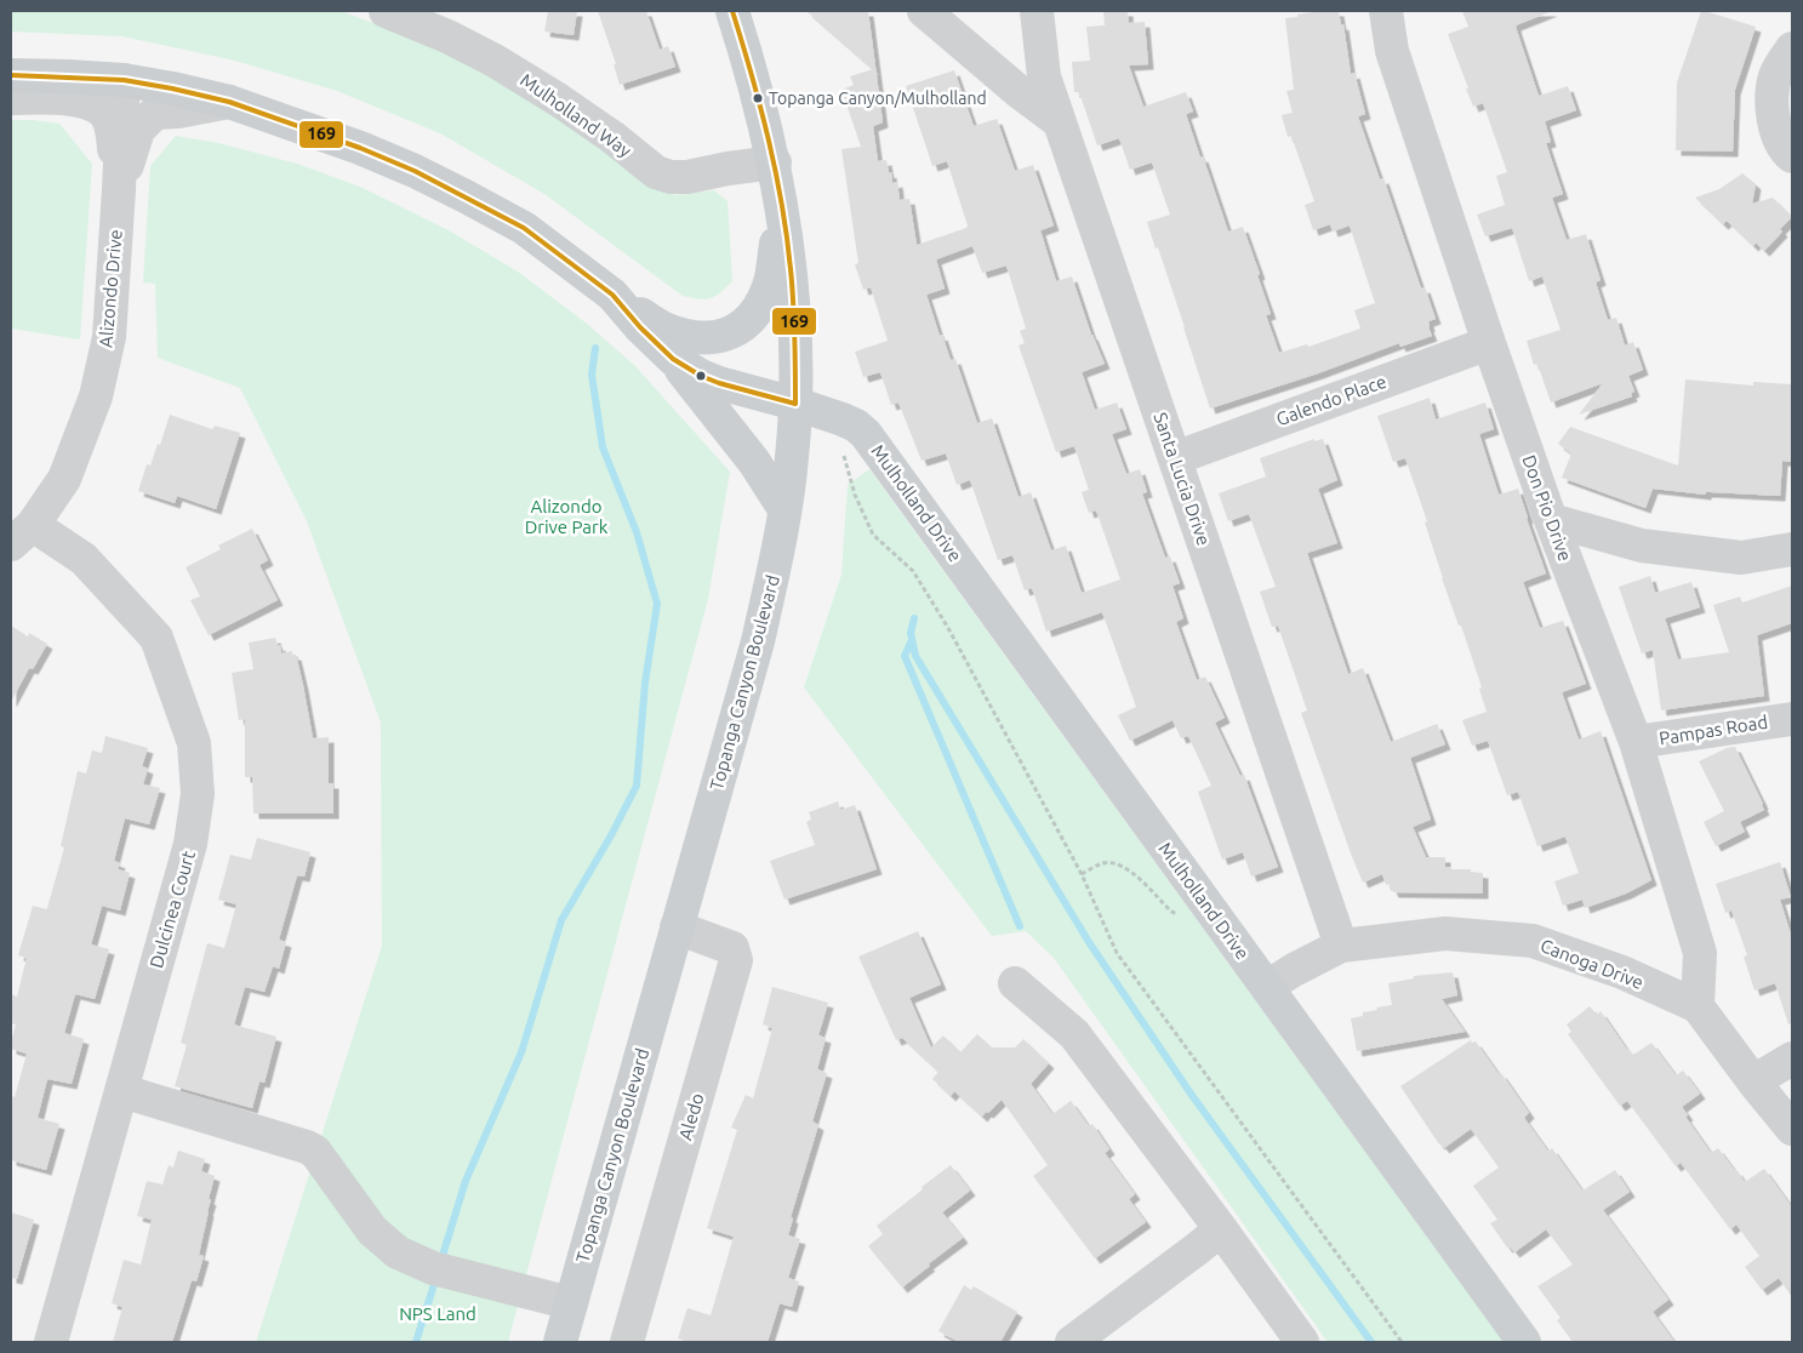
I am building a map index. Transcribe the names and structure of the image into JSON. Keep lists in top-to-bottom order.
{
  "streets": {
    "main road": ["Mulholland Drive", "Topanga Canyon Boulevard"],
    "street": [
      "Mulholland Way",
      "Alizondo Drive",
      "Galendo Place",
      "Santa Lucia Drive",
      "Don Pio Drive",
      "Pampas Road",
      "Dulcinea Court",
      "Canoga Drive",
      "Aledo"
    ]
  },
  "crossings": [
    ["Mulholland Way", "Topanga Canyon Boulevard"],
    ["Alizondo Drive", "Mulholland Drive"],
    ["Alizondo Drive", "Dulcinea Court"],
    ["Galendo Place", "Santa Lucia Drive"],
    ["Galendo Place", "Don Pio Drive"],
    ["Santa Lucia Drive", "Canoga Drive"],
    ["Mulholland Drive", "Topanga Canyon Boulevard"],
    ["Mulholland Drive", "Canoga Drive"],
    ["Don Pio Drive", "Pampas Road"],
    ["Don Pio Drive", "Canoga Drive"],
    ["Topanga Canyon Boulevard", "Aledo"]
  ],
  "parks": ["Alizondo Drive Park", "NPS Land"],
  "places": ["Topanga Canyon/Mulholland"],
  "lines": ["transit line 169"]
}
